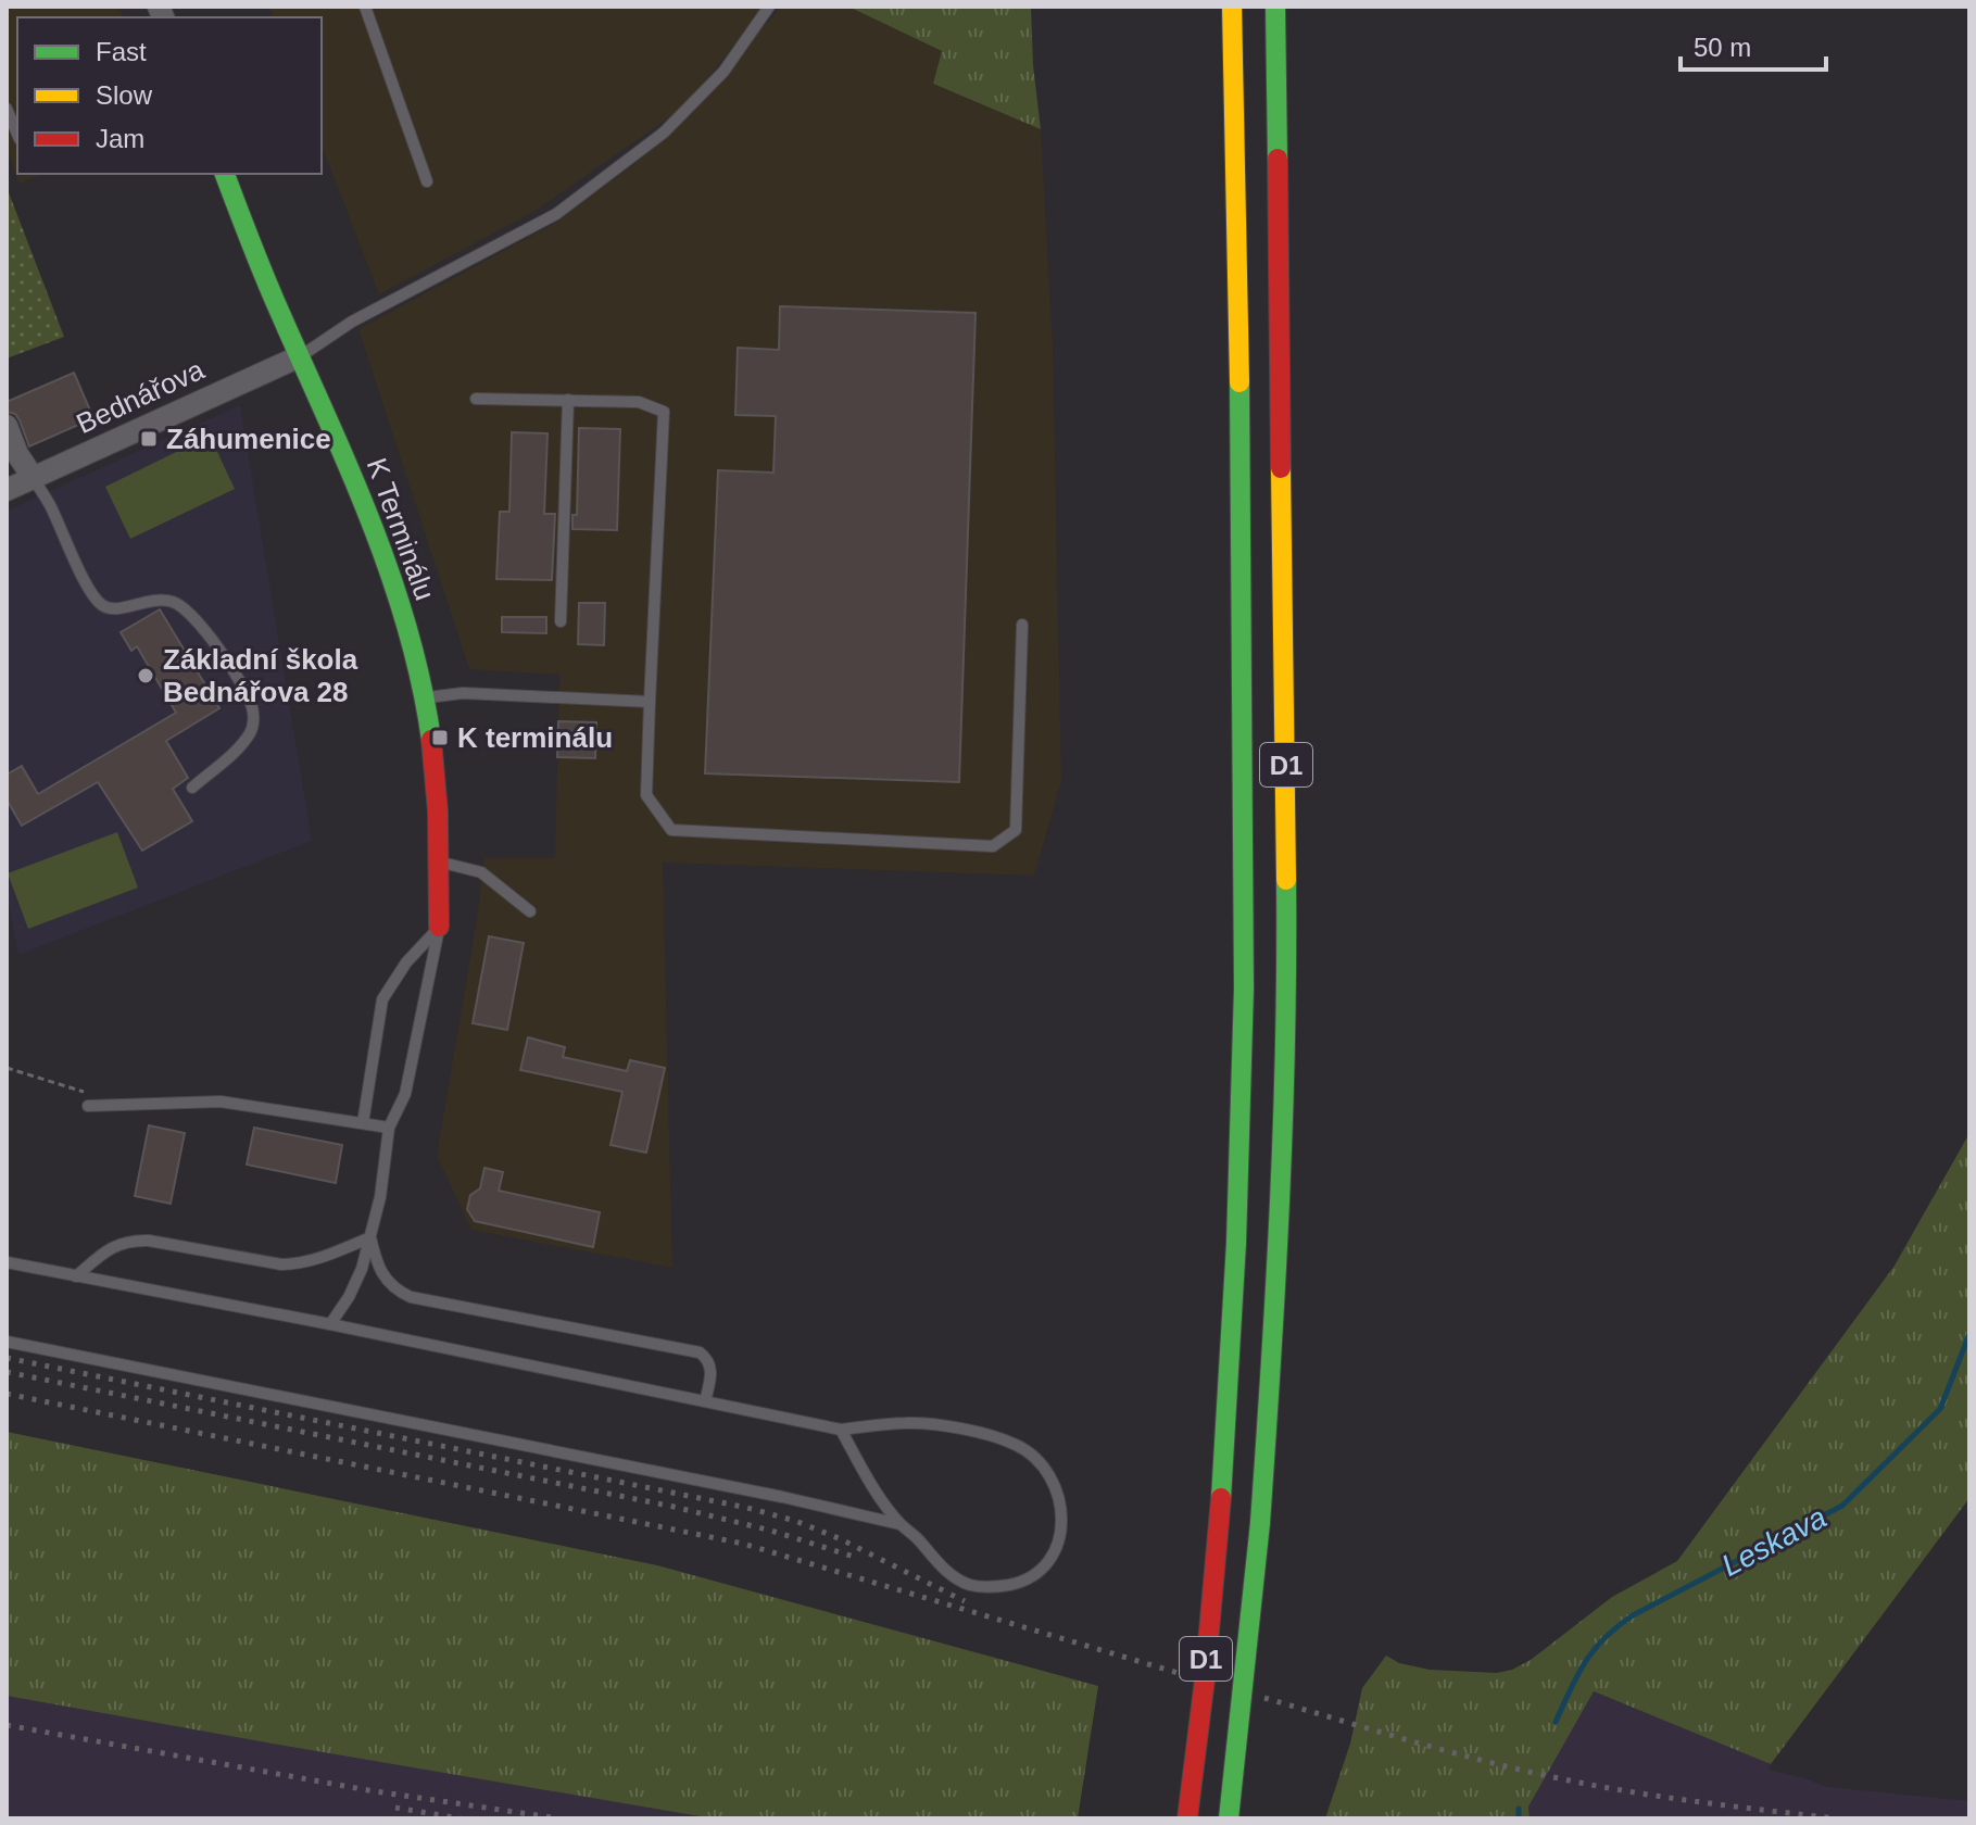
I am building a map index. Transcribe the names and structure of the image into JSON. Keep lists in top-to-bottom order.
{
  "streets": {
    "main road": ["K Terminálu", "D1"],
    "street": ["Bednářova"]
  },
  "crossings": [
    ["Bednářova", "K Terminálu"]
  ],
  "water": ["Leskava"],
  "places": {
    "transit": ["Záhumenice", "K terminálu"],
    "other": ["Základní škola Bednářova 28"]
  },
  "legend": ["Fast", "Slow", "Jam"],
  "scale_bar": "50 m"
}
